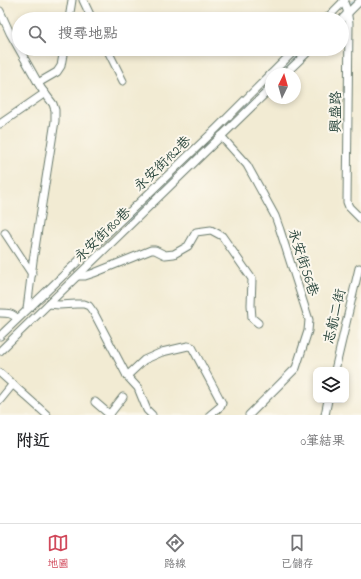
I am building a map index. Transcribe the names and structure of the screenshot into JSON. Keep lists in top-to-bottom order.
{
  "streets": {
    "street": [
      "興盛路",
      "永安街182巷",
      "永安街180巷",
      "永安街56巷",
      "志航二街"
    ]
  },
  "crossings": [
    ["永安街180巷", "永安街56巷"]
  ],
  "north": "top",
  "page": {
    "search": "搜尋地點",
    "heading": ["附近", "0筆結果"],
    "nav": ["地圖", "路線", "已儲存"]
  }
}
